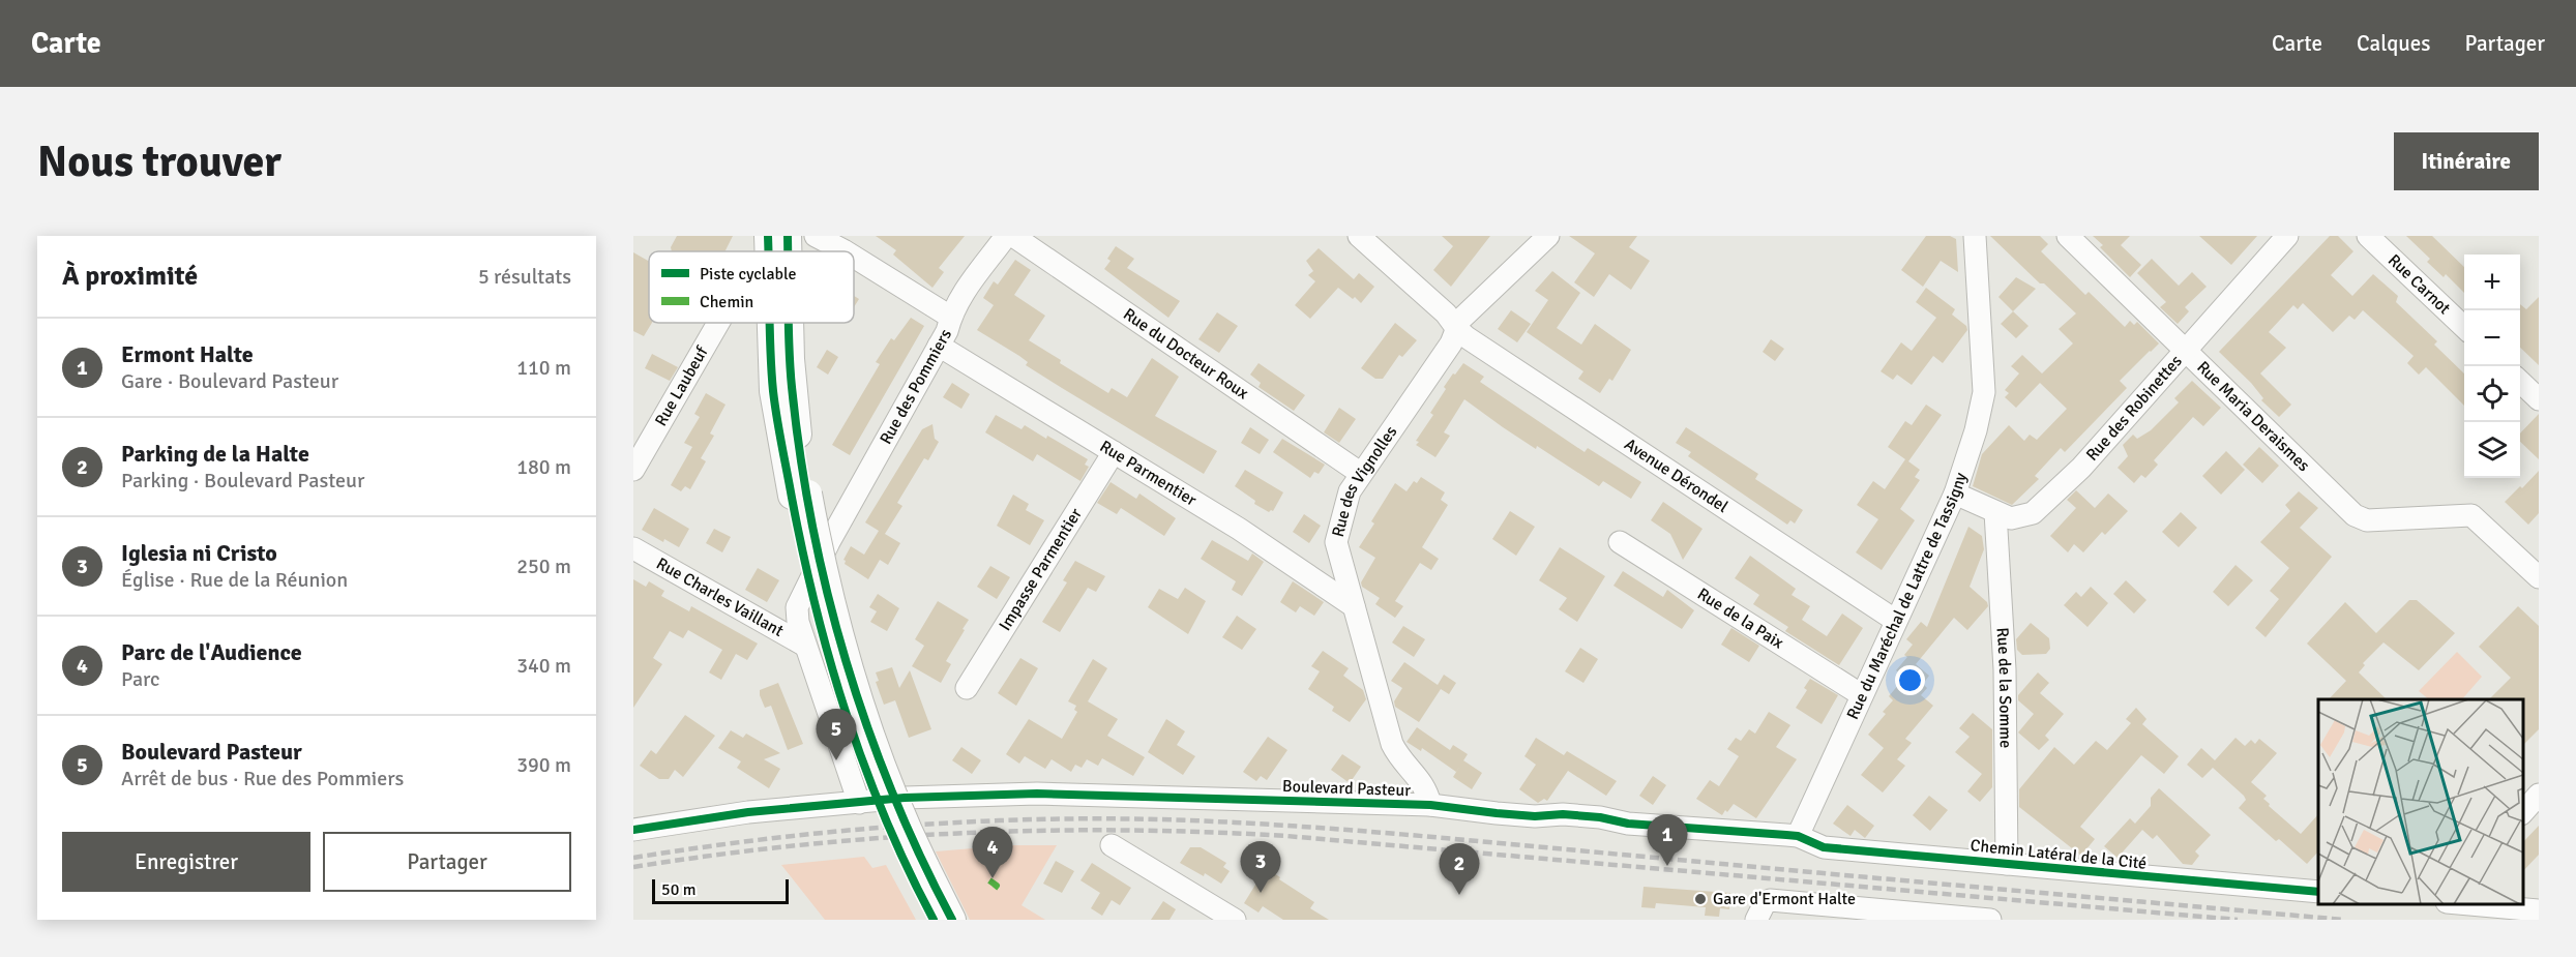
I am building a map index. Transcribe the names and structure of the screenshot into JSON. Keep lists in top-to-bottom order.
{
  "streets": {
    "street": [
      "Rue Carnot",
      "Rue du Docteur Roux",
      "Rue Laubeuf",
      "Rue des Pommiers",
      "Rue des Robinettes",
      "Rue Maria Deraismes",
      "Rue Parmentier",
      "Avenue Dérondel",
      "Rue des Vignolles",
      "Impasse Parmentier",
      "Rue du Maréchal de Lattre de Tassigny",
      "Rue Charles Vaillant",
      "Rue de la Paix",
      "Rue de la Somme",
      "Boulevard Pasteur",
      "Chemin Latéral de la Cité"
    ]
  },
  "crossings": [
    ["Rue du Docteur Roux", "Rue des Vignolles"],
    ["Rue des Pommiers", "Rue Parmentier"],
    ["Rue des Pommiers", "Rue Charles Vaillant"],
    ["Rue des Pommiers", "Boulevard Pasteur"],
    ["Rue des Robinettes", "Rue Maria Deraismes"],
    ["Rue des Robinettes", "Rue du Maréchal de Lattre de Tassigny"],
    ["Rue des Robinettes", "Rue de la Somme"],
    ["Rue Parmentier", "Rue des Vignolles"],
    ["Rue Parmentier", "Impasse Parmentier"],
    ["Avenue Dérondel", "Rue des Vignolles"],
    ["Avenue Dérondel", "Rue du Maréchal de Lattre de Tassigny"],
    ["Rue des Vignolles", "Boulevard Pasteur"],
    ["Rue du Maréchal de Lattre de Tassigny", "Rue de la Paix"],
    ["Rue du Maréchal de Lattre de Tassigny", "Boulevard Pasteur"],
    ["Rue du Maréchal de Lattre de Tassigny", "Chemin Latéral de la Cité"],
    ["Rue de la Somme", "Chemin Latéral de la Cité"],
    ["Boulevard Pasteur", "Chemin Latéral de la Cité"]
  ],
  "places": ["Gare d'Ermont Halte"],
  "legend": ["Piste cyclable", "Chemin"],
  "scale_bar": "50 m",
  "page": {
    "header": "Carte",
    "nav": ["Carte", "Calques", "Partager"],
    "buttons": [
      "Itinéraire",
      ["Enregistrer", "Partager"]
    ],
    "title": "Nous trouver",
    "heading": ["À proximité", "5 résultats"],
    "map_buttons": ["+", "−"],
    "list": [
      {
        "mark": "1",
        "name": "Ermont Halte",
        "note": "Gare · Boulevard Pasteur",
        "value": "110 m"
      },
      {
        "mark": "2",
        "name": "Parking de la Halte",
        "note": "Parking · Boulevard Pasteur",
        "value": "180 m"
      },
      {
        "mark": "3",
        "name": "Iglesia ni Cristo",
        "note": "Église · Rue de la Réunion",
        "value": "250 m"
      },
      {
        "mark": "4",
        "name": "Parc de l'Audience",
        "note": "Parc",
        "value": "340 m"
      },
      {
        "mark": "5",
        "name": "Boulevard Pasteur",
        "note": "Arrêt de bus · Rue des Pommiers",
        "value": "390 m"
      }
    ],
    "pins": [
      "5",
      "1",
      "4",
      "3",
      "2"
    ],
    "scale": "50 m"
  }
}
